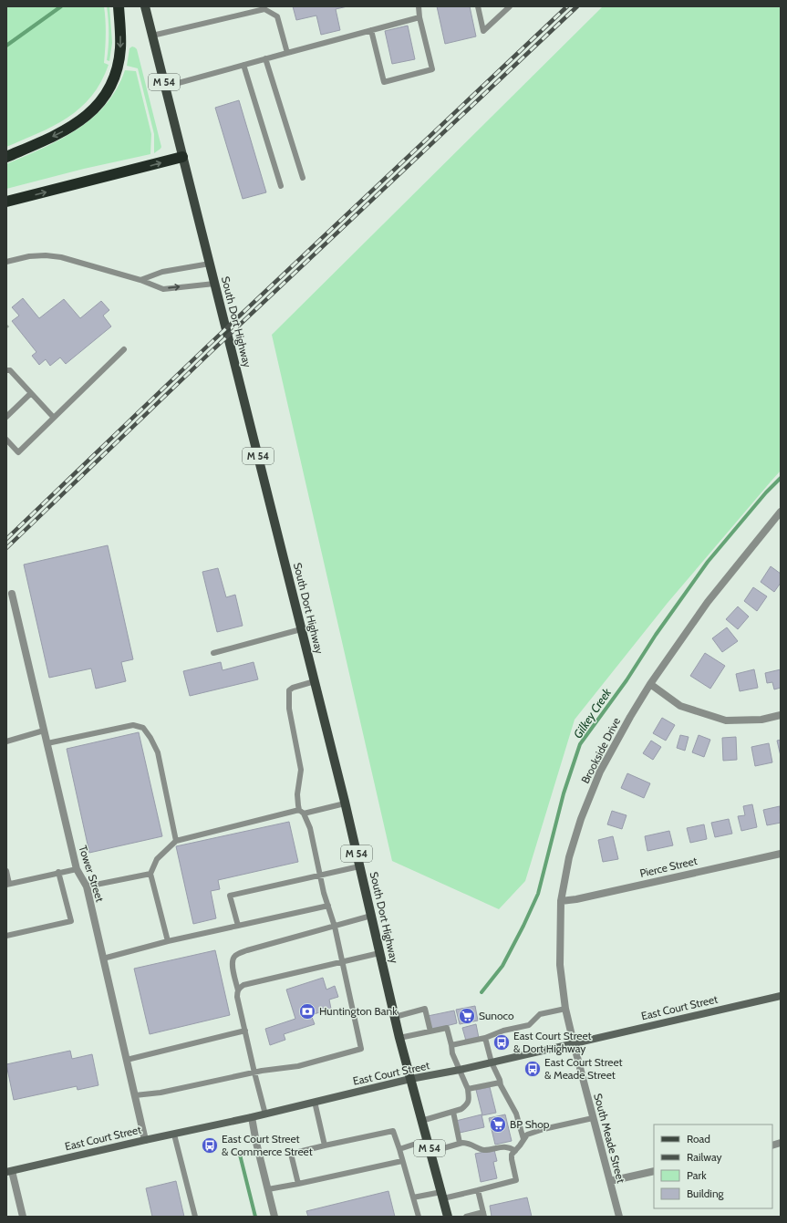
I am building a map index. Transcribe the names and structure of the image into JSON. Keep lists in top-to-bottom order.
{
  "streets": {
    "main road": ["M 54", "South Dort Highway"],
    "street": [
      "Brookside Drive",
      "Pierce Street",
      "Tower Street",
      "East Court Street",
      "South Meade Street"
    ]
  },
  "crossings": [
    ["South Dort Highway", "East Court Street"],
    ["Brookside Drive", "Pierce Street"],
    ["Brookside Drive", "East Court Street"],
    ["Brookside Drive", "South Meade Street"],
    ["Tower Street", "East Court Street"],
    ["East Court Street", "South Meade Street"]
  ],
  "water": ["Gilkey Creek"],
  "places": {
    "bank": ["Huntington Bank"],
    "supermarket": ["Sunoco", "BP Shop"],
    "bus stop": ["East Court Street & Dort Highway", "East Court Street & Meade Street", "East Court Street & Commerce Street"]
  },
  "legend": [
    "Road",
    "Railway",
    "Park",
    "Building"
  ]
}
